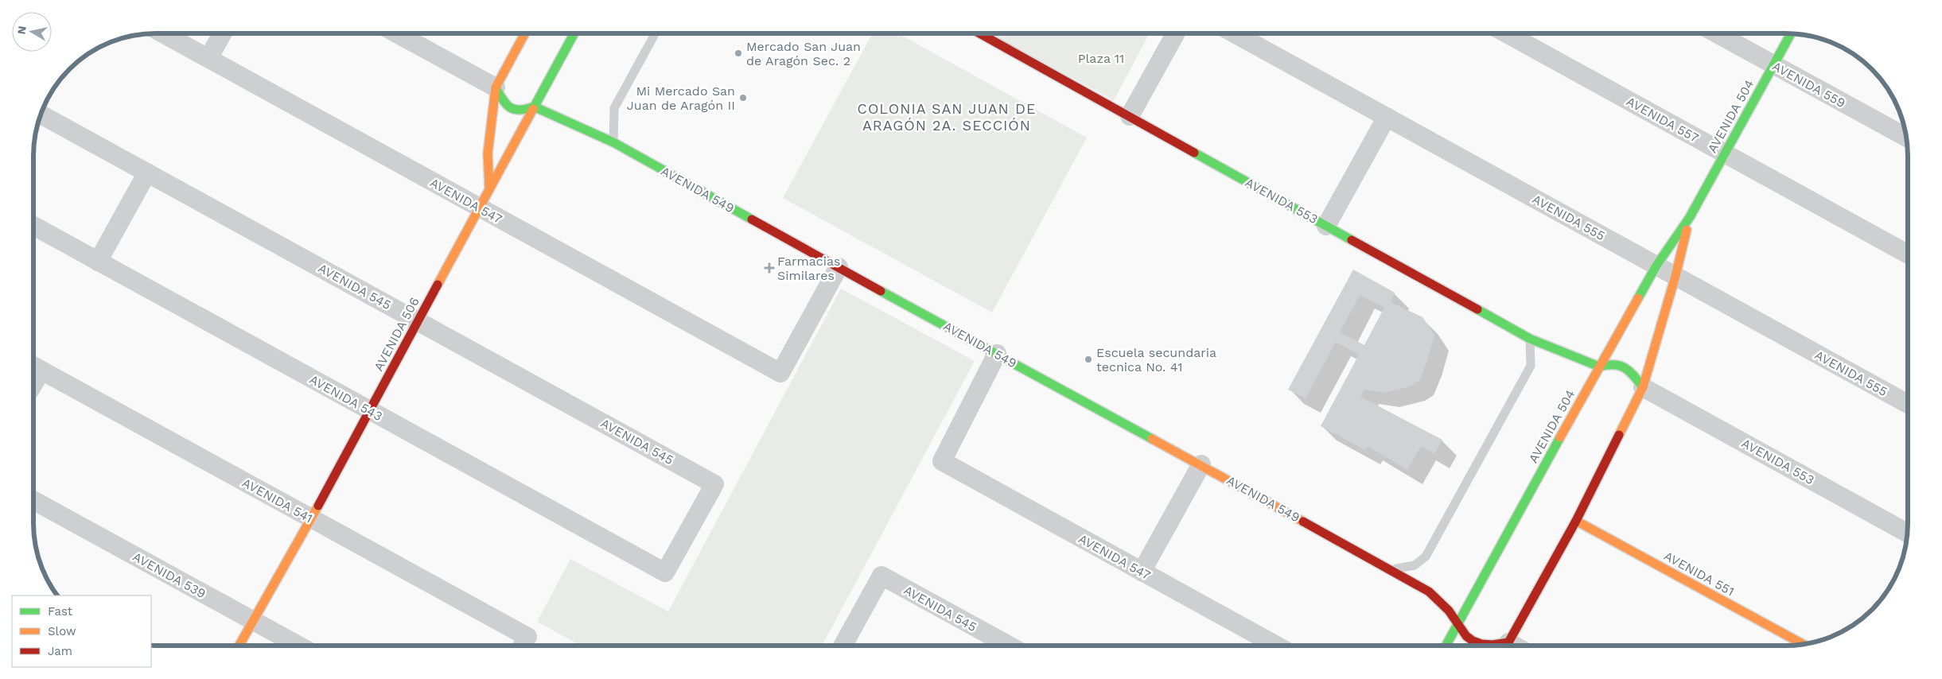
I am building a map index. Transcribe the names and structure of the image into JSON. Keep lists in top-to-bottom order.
{
  "streets": {
    "street": [
      "AVENIDA 559",
      "AVENIDA 504",
      "AVENIDA 557",
      "AVENIDA 549",
      "AVENIDA 547",
      "AVENIDA 553",
      "AVENIDA 555",
      "AVENIDA 545",
      "AVENIDA 506",
      "AVENIDA 543",
      "AVENIDA 541",
      "AVENIDA 551",
      "AVENIDA 539"
    ]
  },
  "crossings": [
    ["AVENIDA 559", "AVENIDA 504"],
    ["AVENIDA 504", "AVENIDA 557"],
    ["AVENIDA 504", "AVENIDA 549"],
    ["AVENIDA 504", "AVENIDA 553"],
    ["AVENIDA 504", "AVENIDA 555"],
    ["AVENIDA 504", "AVENIDA 551"],
    ["AVENIDA 549", "AVENIDA 547"],
    ["AVENIDA 549", "AVENIDA 506"],
    ["AVENIDA 547", "AVENIDA 506"],
    ["AVENIDA 545", "AVENIDA 506"],
    ["AVENIDA 545", "AVENIDA 543"],
    ["AVENIDA 506", "AVENIDA 543"],
    ["AVENIDA 506", "AVENIDA 541"],
    ["AVENIDA 506", "AVENIDA 539"]
  ],
  "districts": ["COLONIA SAN JUAN DE ARAGÓN 2A. SECCIÓN"],
  "parks": ["Plaza 11"],
  "places": {
    "other": ["Mercado San Juan de Aragón Sec. 2", "Mi Mercado San Juan de Aragón II", "Escuela secundaria tecnica No. 41"],
    "health": ["Farmacias Similares"]
  },
  "legend": ["Fast", "Slow", "Jam"],
  "north": "left"
}
